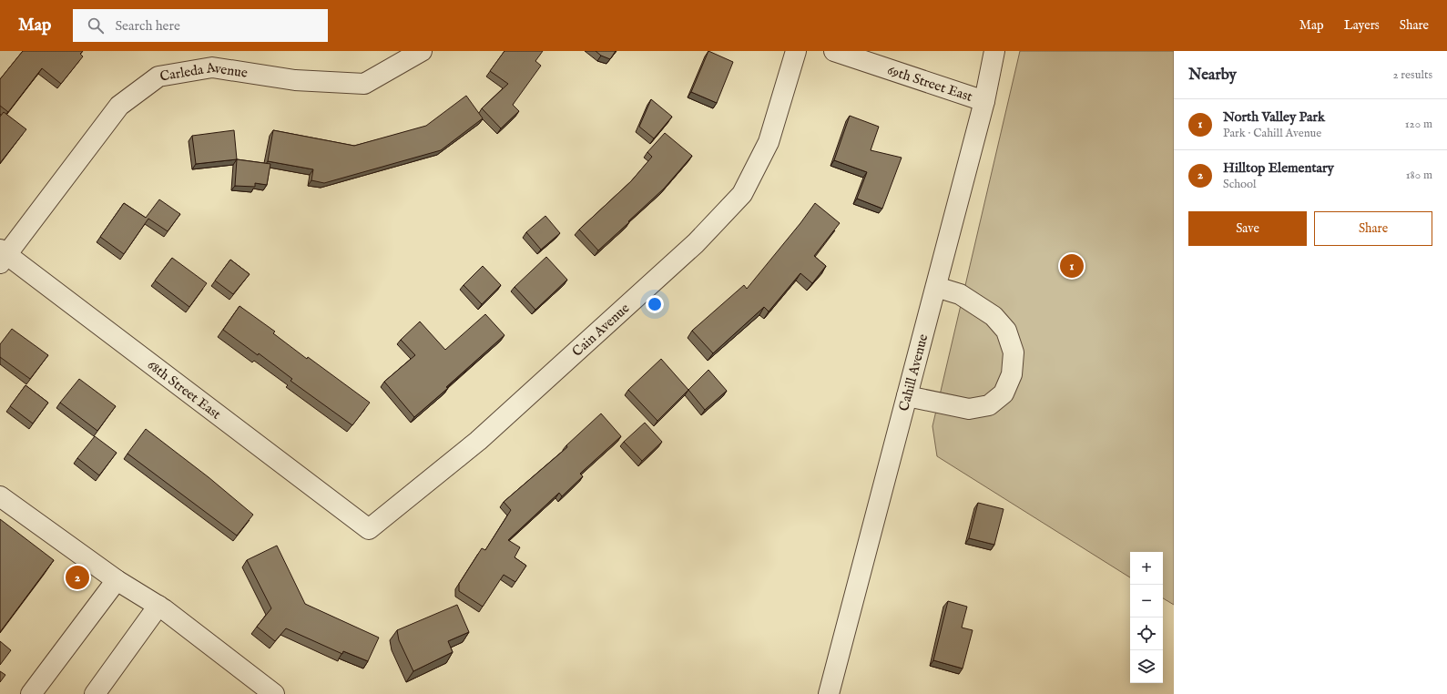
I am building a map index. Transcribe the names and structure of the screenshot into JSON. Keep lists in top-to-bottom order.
{
  "streets": {
    "street": [
      "Carleda Avenue",
      "69th Street East",
      "Cain Avenue",
      "Cahill Avenue",
      "68th Street East"
    ]
  },
  "crossings": [
    ["Carleda Avenue", "68th Street East"],
    ["69th Street East", "Cahill Avenue"],
    ["Cain Avenue", "68th Street East"]
  ],
  "page": {
    "header": "Map",
    "search": "Search here",
    "nav": ["Map", "Layers", "Share"],
    "heading": ["Nearby", "2 results"],
    "list": [
      {
        "mark": "1",
        "name": "North Valley Park",
        "note": "Park · Cahill Avenue",
        "value": "120 m"
      },
      {
        "mark": "2",
        "name": "Hilltop Elementary",
        "note": "School",
        "value": "180 m"
      }
    ],
    "buttons": ["Save", "Share"],
    "pins": ["1", "2"],
    "map_buttons": ["+", "−"]
  }
}
